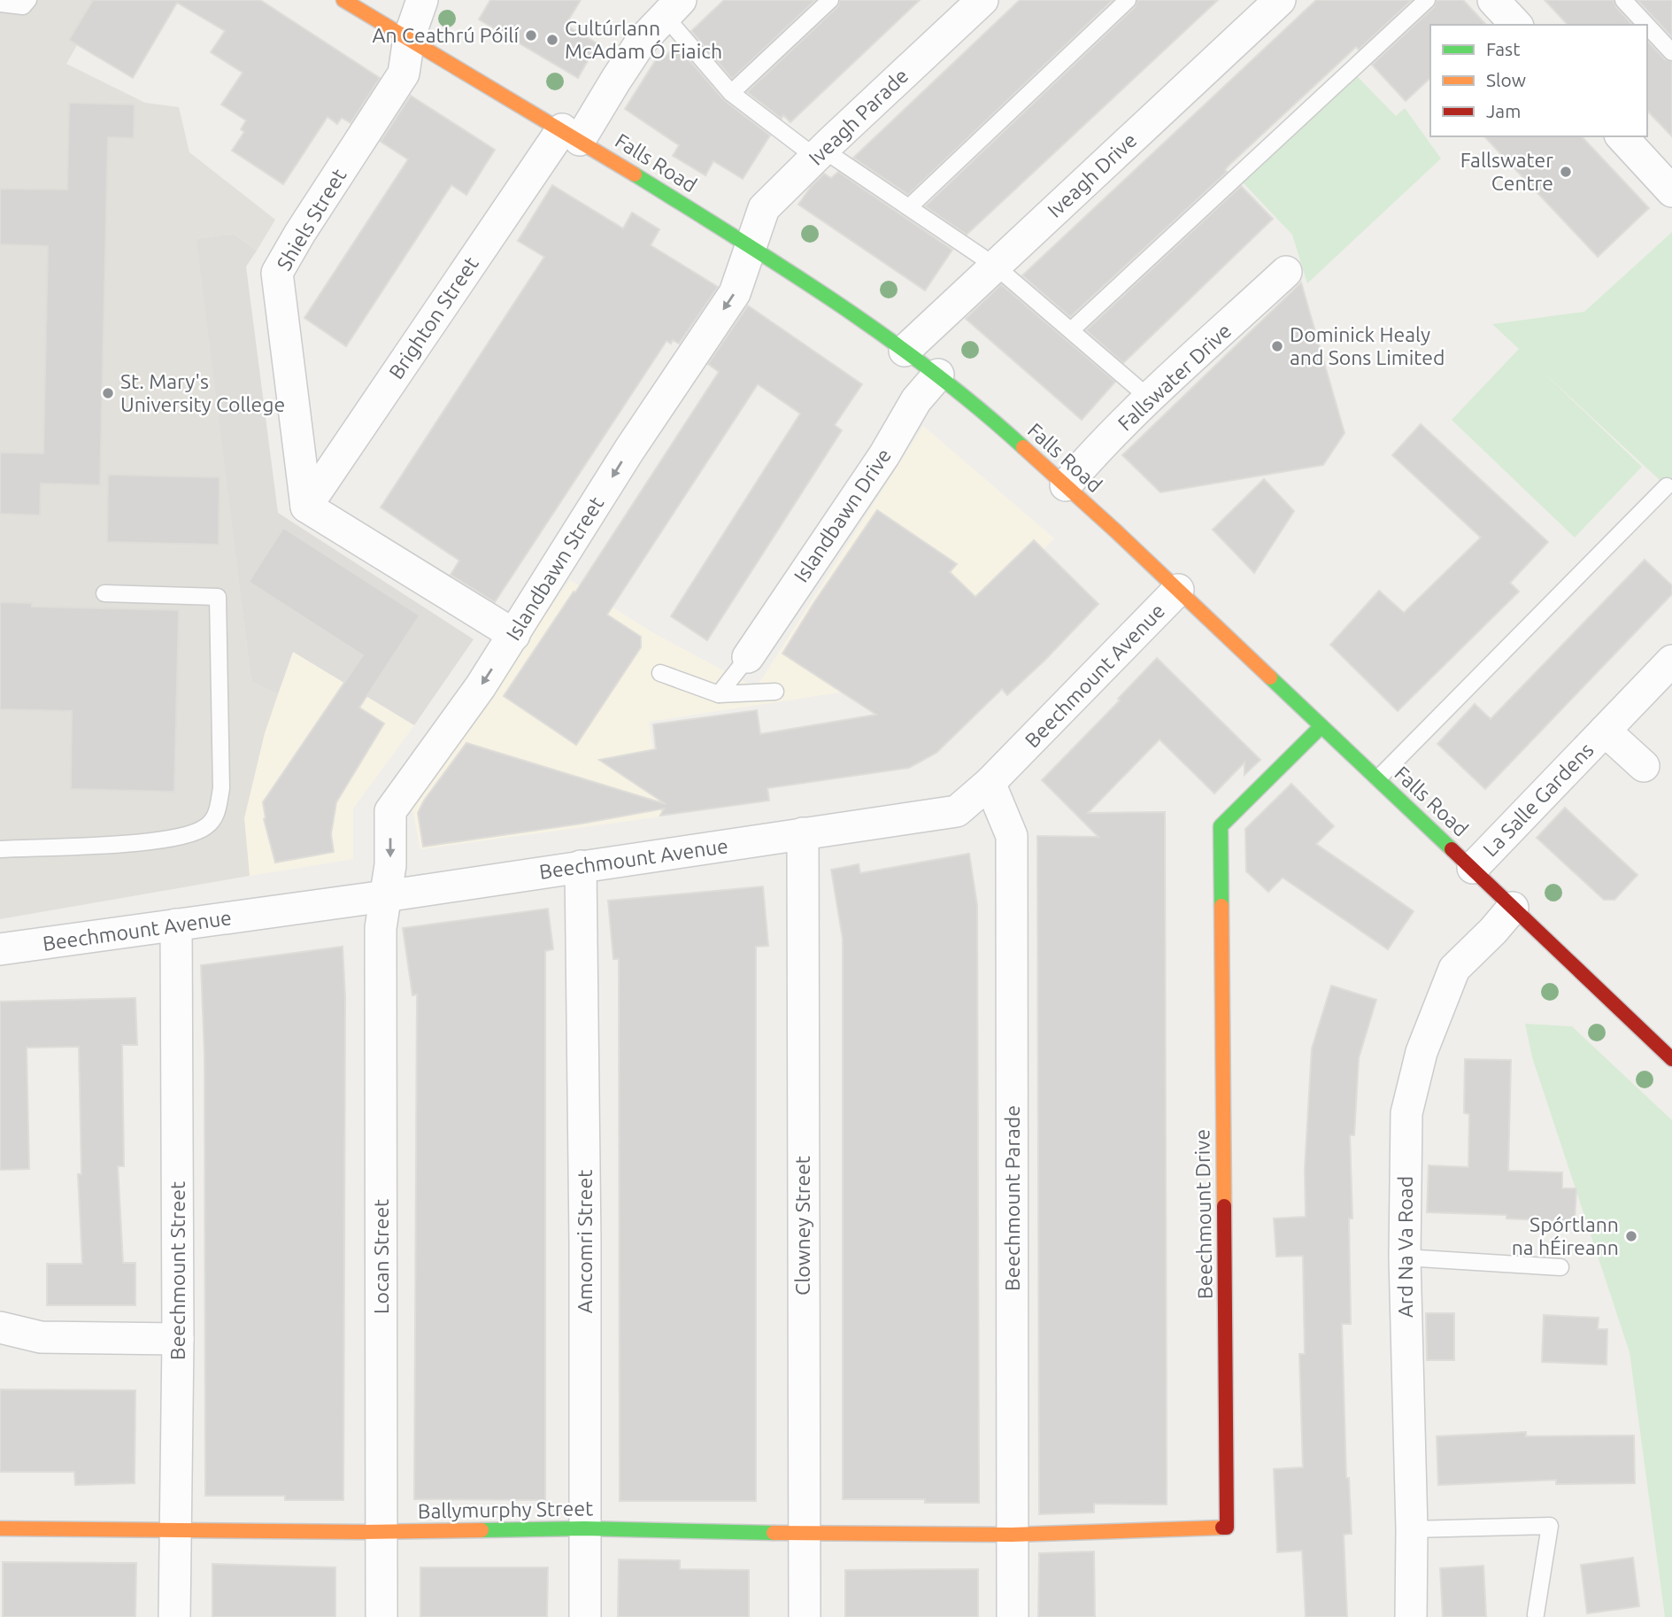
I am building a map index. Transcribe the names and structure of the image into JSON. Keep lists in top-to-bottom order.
{
  "streets": {
    "street": [
      "Iveagh Parade",
      "Falls Road",
      "Iveagh Drive",
      "Shiels Street",
      "Brighton Street",
      "Fallswater Drive",
      "Islandbawn Drive",
      "Islandbawn Street",
      "Beechmount Avenue",
      "La Salle Gardens",
      "Beechmount Parade",
      "Beechmount Drive",
      "Clowney Street",
      "Amcomri Street",
      "Ard Na Va Road",
      "Locan Street",
      "Beechmount Street",
      "Ballymurphy Street"
    ]
  },
  "crossings": [
    ["Iveagh Parade", "Falls Road"],
    ["Iveagh Parade", "Islandbawn Street"],
    ["Falls Road", "Iveagh Drive"],
    ["Falls Road", "Shiels Street"],
    ["Falls Road", "Brighton Street"],
    ["Falls Road", "Fallswater Drive"],
    ["Falls Road", "Islandbawn Drive"],
    ["Falls Road", "Islandbawn Street"],
    ["Falls Road", "Beechmount Avenue"],
    ["Falls Road", "La Salle Gardens"],
    ["Falls Road", "Beechmount Drive"],
    ["Falls Road", "Ard Na Va Road"],
    ["Shiels Street", "Brighton Street"],
    ["Islandbawn Street", "Beechmount Avenue"],
    ["Islandbawn Street", "Locan Street"],
    ["Beechmount Avenue", "Beechmount Parade"],
    ["Beechmount Avenue", "Clowney Street"],
    ["Beechmount Avenue", "Amcomri Street"],
    ["Beechmount Avenue", "Locan Street"],
    ["Beechmount Avenue", "Beechmount Street"],
    ["Beechmount Parade", "Beechmount Drive"],
    ["Beechmount Parade", "Ballymurphy Street"],
    ["Beechmount Drive", "Ballymurphy Street"],
    ["Clowney Street", "Ballymurphy Street"],
    ["Amcomri Street", "Ballymurphy Street"],
    ["Locan Street", "Ballymurphy Street"],
    ["Beechmount Street", "Ballymurphy Street"]
  ],
  "one_way": ["Islandbawn Street"],
  "places": [
    "An Ceathrú Póilí",
    "Cultúrlann McAdam Ó Fiaich",
    "Fallswater Centre",
    "Dominick Healy and Sons Limited",
    "St. Mary's University College",
    "Spórtlann na hÉireann"
  ],
  "legend": ["Fast", "Slow", "Jam"]
}
